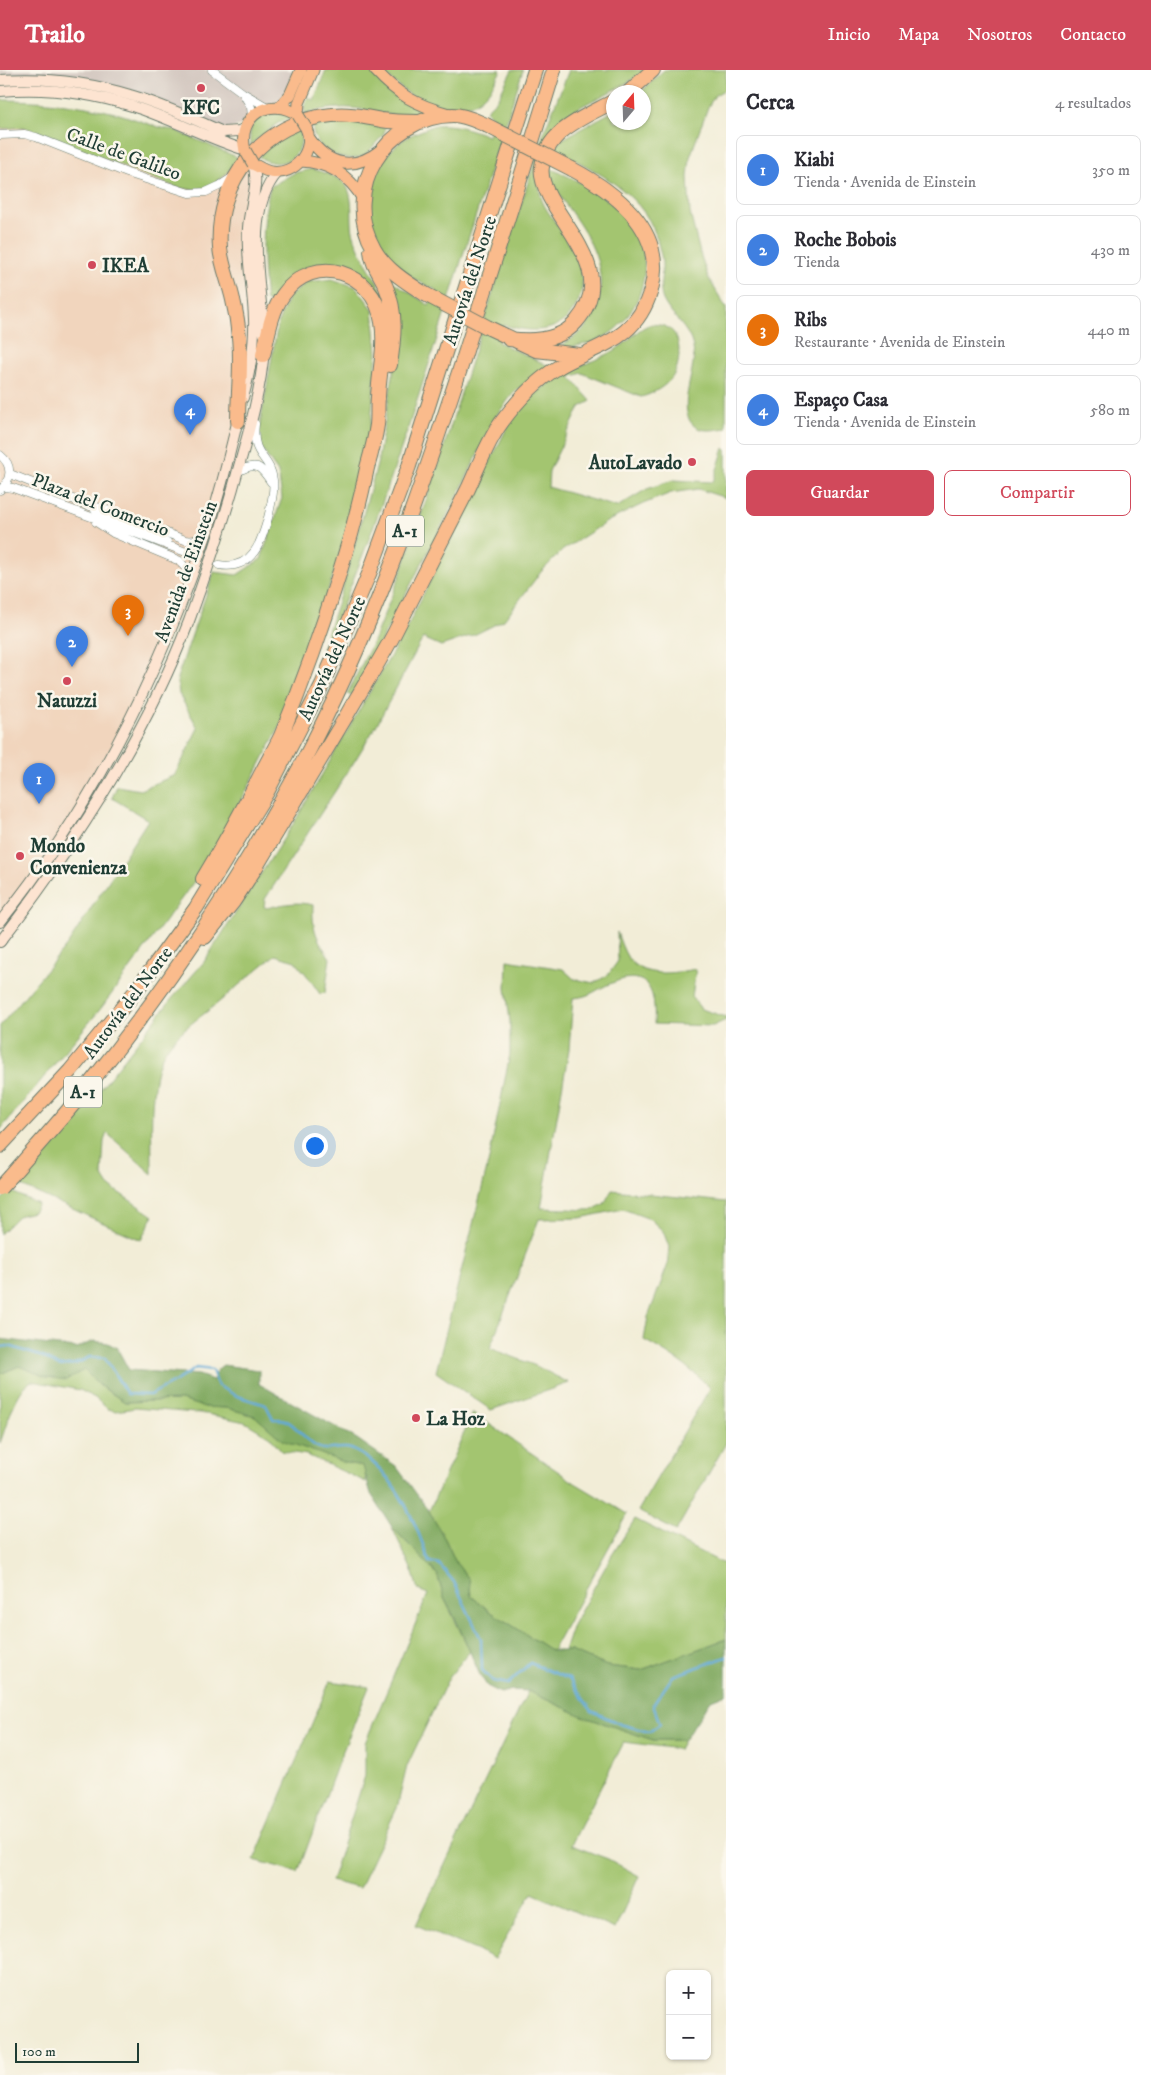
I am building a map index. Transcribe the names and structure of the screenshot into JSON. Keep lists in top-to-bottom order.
{
  "streets": {
    "highway": ["Autovía del Norte", "A-1"],
    "street": ["Calle de Galileo", "Plaza del Comercio", "Avenida de Einstein"]
  },
  "crossings": [
    ["Plaza del Comercio", "Avenida de Einstein"]
  ],
  "places": [
    "KFC",
    "IKEA",
    "AutoLavado",
    "Natuzzi",
    "Mondo Convenienza",
    "La Hoz"
  ],
  "scale_bar": "100 m",
  "north": "top",
  "page": {
    "header": "Trailo",
    "nav": [
      "Inicio",
      "Mapa",
      "Nosotros",
      "Contacto"
    ],
    "heading": ["Cerca", "4 resultados"],
    "list": [
      {
        "mark": "1",
        "name": "Kiabi",
        "note": "Tienda · Avenida de Einstein",
        "value": "350 m"
      },
      {
        "mark": "2",
        "name": "Roche Bobois",
        "note": "Tienda",
        "value": "430 m"
      },
      {
        "mark": "3",
        "name": "Ribs",
        "note": "Restaurante · Avenida de Einstein",
        "value": "440 m"
      },
      {
        "mark": "4",
        "name": "Espaço Casa",
        "note": "Tienda · Avenida de Einstein",
        "value": "580 m"
      }
    ],
    "pins": [
      "4",
      "3",
      "2",
      "1"
    ],
    "buttons": ["Guardar", "Compartir"],
    "map_buttons": ["+", "−"],
    "scale": "100 m"
  }
}
